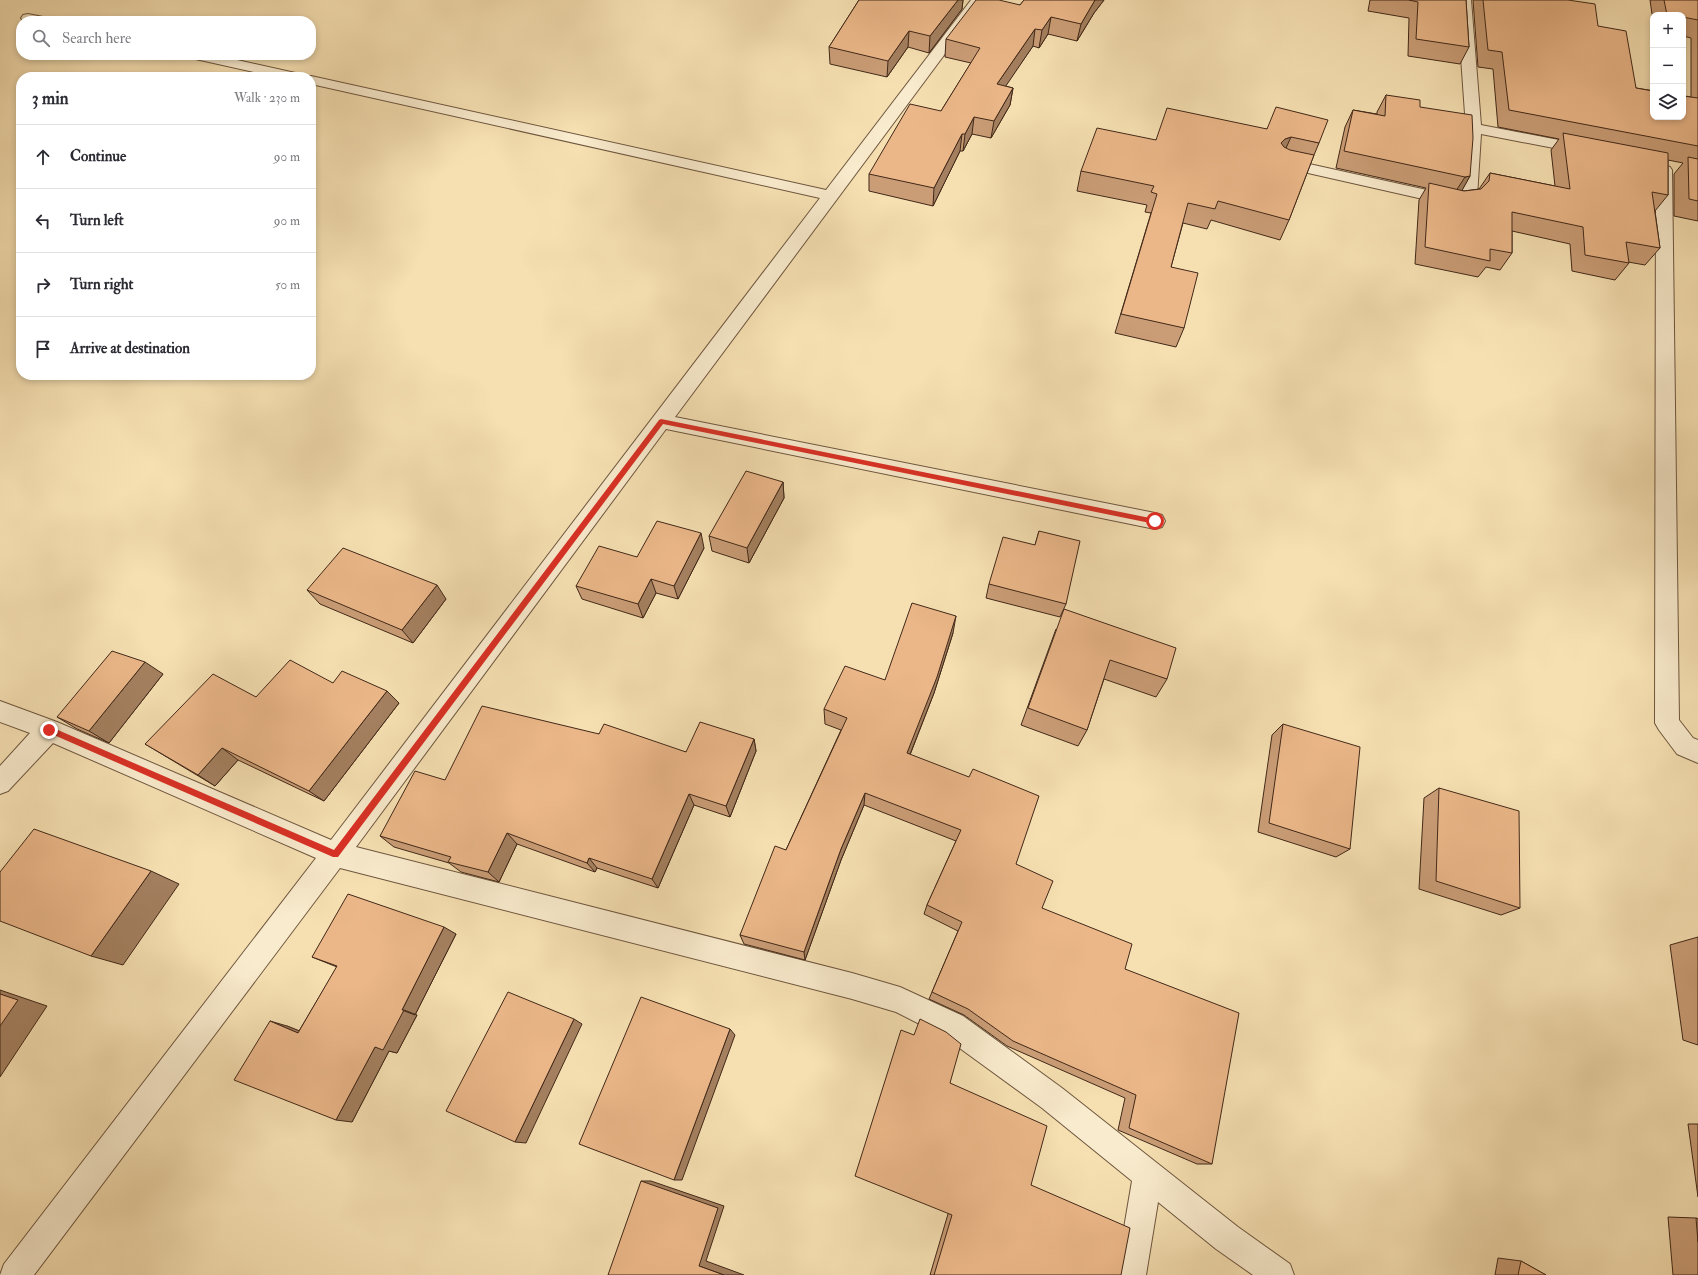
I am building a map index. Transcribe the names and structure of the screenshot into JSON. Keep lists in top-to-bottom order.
{
  "page": {
    "map_buttons": ["+", "−"],
    "search": "Search here",
    "heading": ["3 min", "Walk · 230 m"],
    "list": [
      ["Continue", "90 m"],
      ["Turn left", "90 m"],
      ["Turn right", "50 m"],
      "Arrive at destination"
    ]
  }
}
